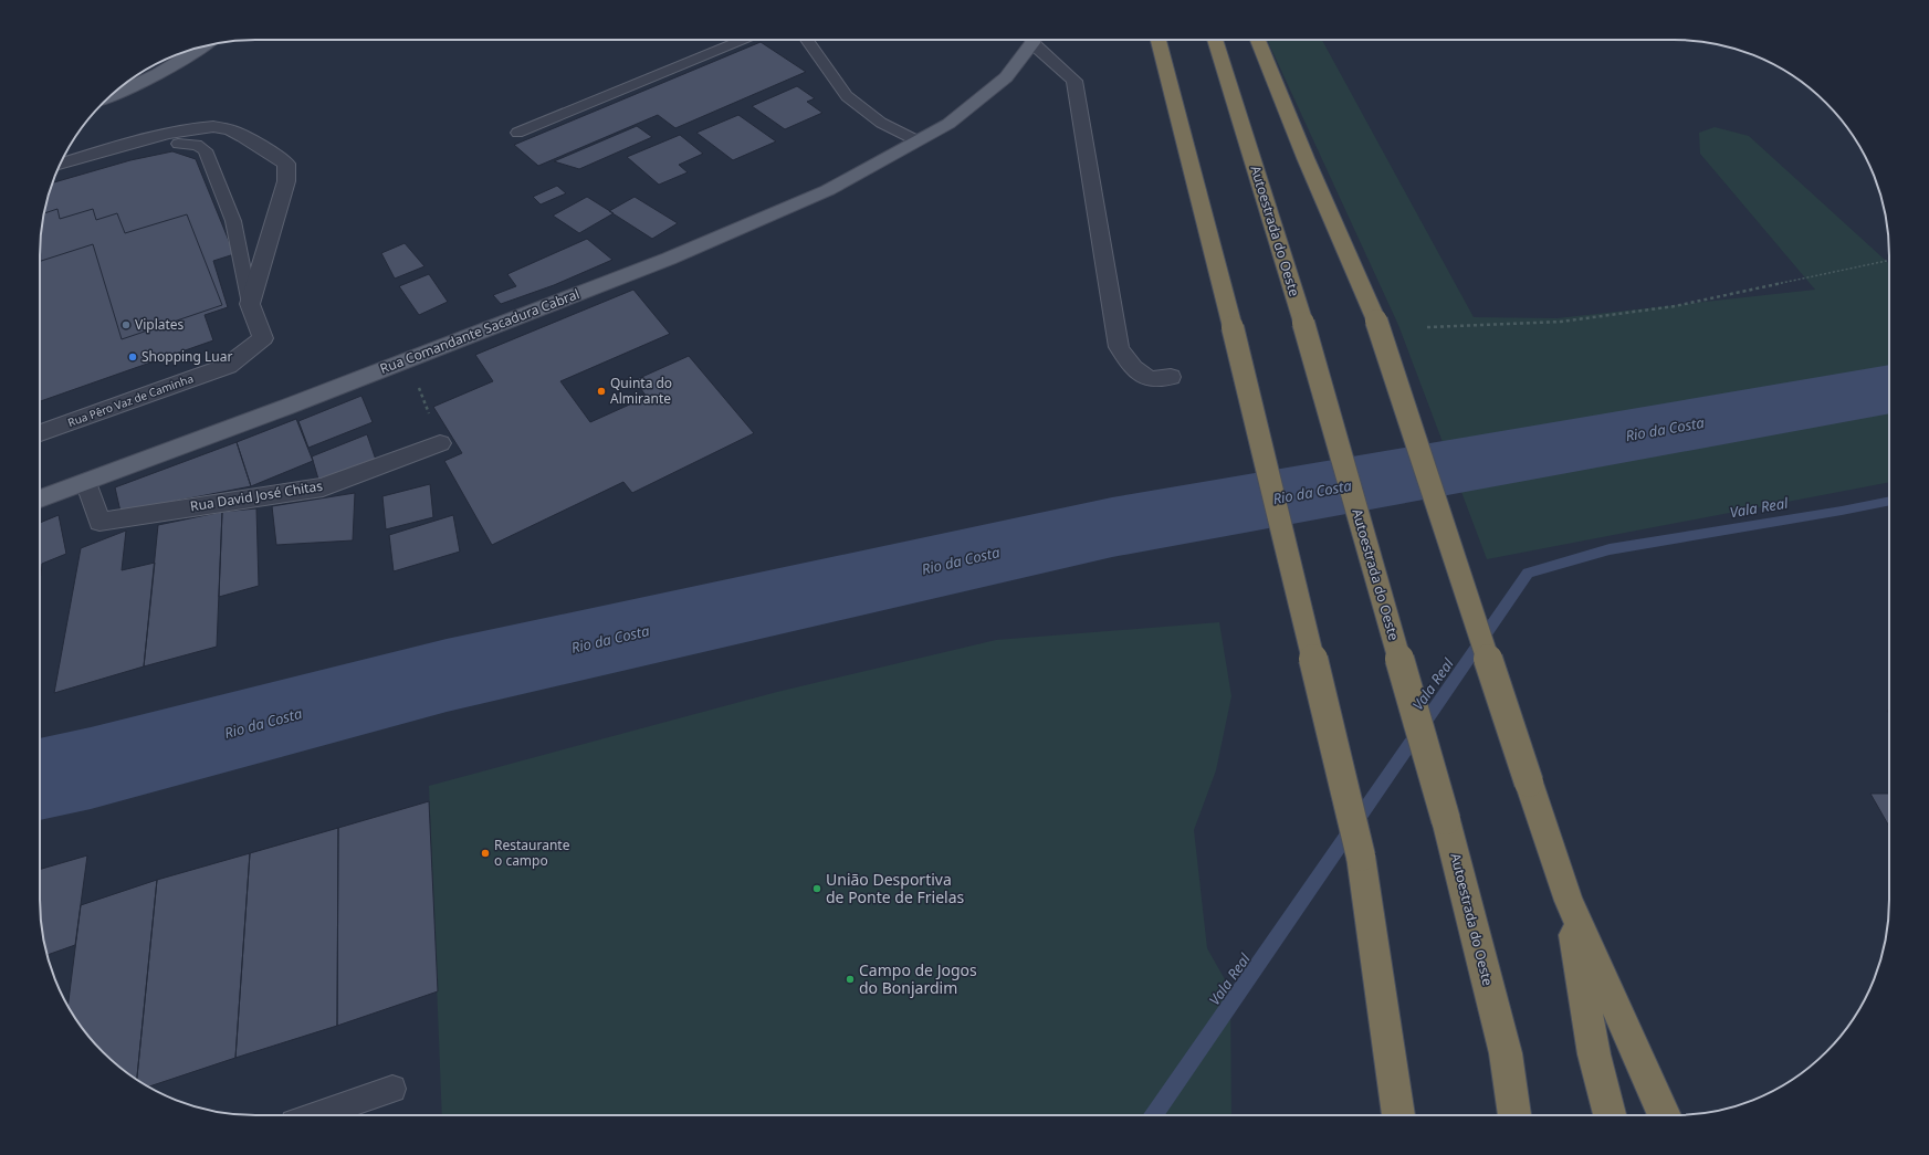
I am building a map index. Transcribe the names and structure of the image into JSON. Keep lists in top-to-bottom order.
{
  "streets": {
    "highway": ["Autoestrada do Oeste"],
    "main road": ["Rua Comandante Sacadura Cabral"],
    "street": ["Rua Pêro Vaz de Caminha", "Rua David José Chitas"]
  },
  "crossings": [
    ["Rua Comandante Sacadura Cabral", "Rua David José Chitas"]
  ],
  "water": ["Rio da Costa", "Vala Real"],
  "places": [
    "Viplates",
    "Shopping Luar",
    "Quinta do Almirante",
    "Restaurante o campo",
    "União Desportiva de Ponte de Frielas",
    "Campo de Jogos do Bonjardim"
  ]
}
